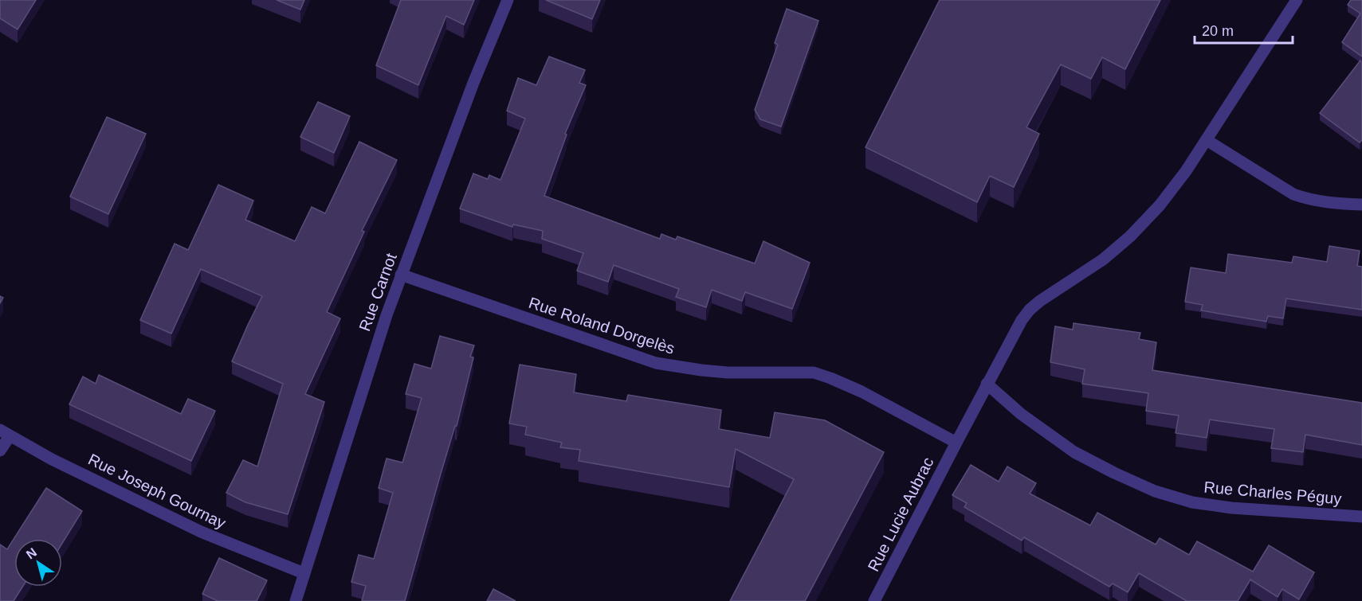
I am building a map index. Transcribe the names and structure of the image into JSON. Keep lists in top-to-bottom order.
{
  "streets": {
    "street": [
      "Rue Carnot",
      "Rue Roland Dorgelès",
      "Rue Joseph Gournay",
      "Rue Charles Péguy",
      "Rue Lucie Aubrac"
    ]
  },
  "crossings": [
    ["Rue Carnot", "Rue Roland Dorgelès"],
    ["Rue Carnot", "Rue Joseph Gournay"],
    ["Rue Roland Dorgelès", "Rue Lucie Aubrac"]
  ],
  "scale_bar": "20 m",
  "north": "top left"
}
